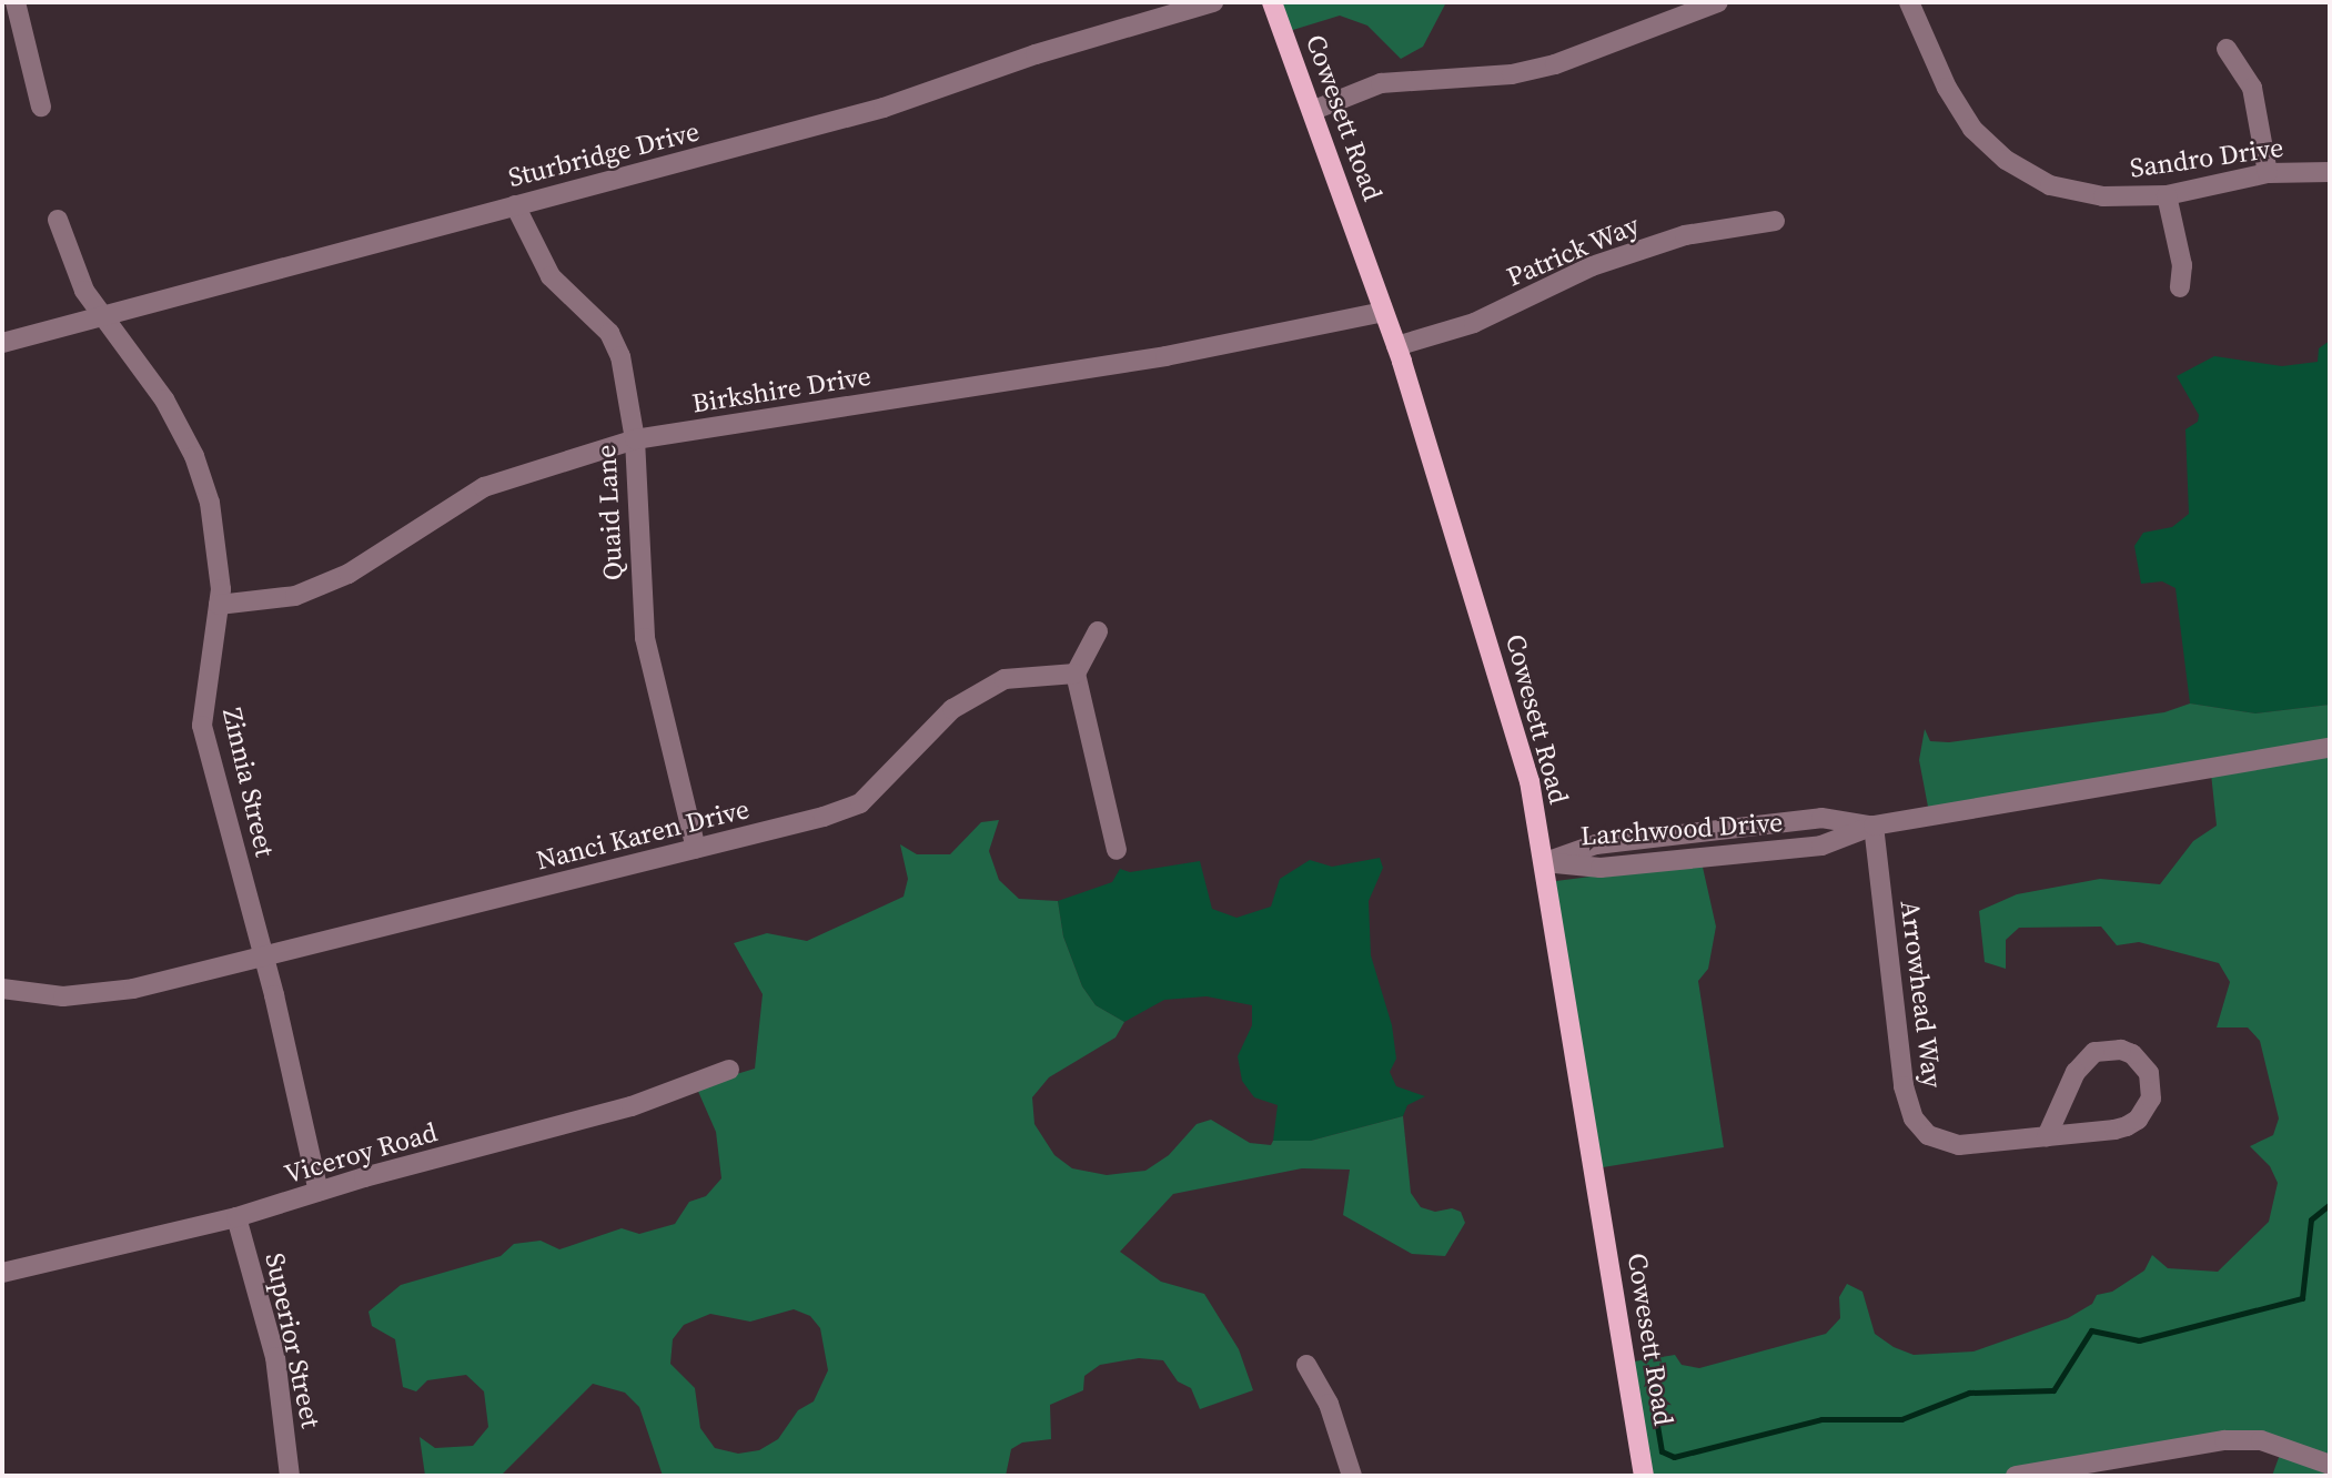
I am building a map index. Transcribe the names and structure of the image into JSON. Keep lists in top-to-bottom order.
{
  "streets": {
    "main road": ["Cowesett Road"],
    "street": [
      "Sturbridge Drive",
      "Sandro Drive",
      "Patrick Way",
      "Birkshire Drive",
      "Quaid Lane",
      "Zinnia Street",
      "Larchwood Drive",
      "Nanci Karen Drive",
      "Arrowhead Way",
      "Viceroy Road",
      "Superior Street"
    ]
  },
  "crossings": [
    ["Cowesett Road", "Patrick Way"],
    ["Cowesett Road", "Birkshire Drive"],
    ["Cowesett Road", "Larchwood Drive"],
    ["Sturbridge Drive", "Quaid Lane"],
    ["Sturbridge Drive", "Zinnia Street"],
    ["Birkshire Drive", "Quaid Lane"],
    ["Birkshire Drive", "Zinnia Street"],
    ["Quaid Lane", "Nanci Karen Drive"],
    ["Zinnia Street", "Nanci Karen Drive"],
    ["Zinnia Street", "Viceroy Road"],
    ["Larchwood Drive", "Arrowhead Way"],
    ["Viceroy Road", "Superior Street"]
  ]
}
